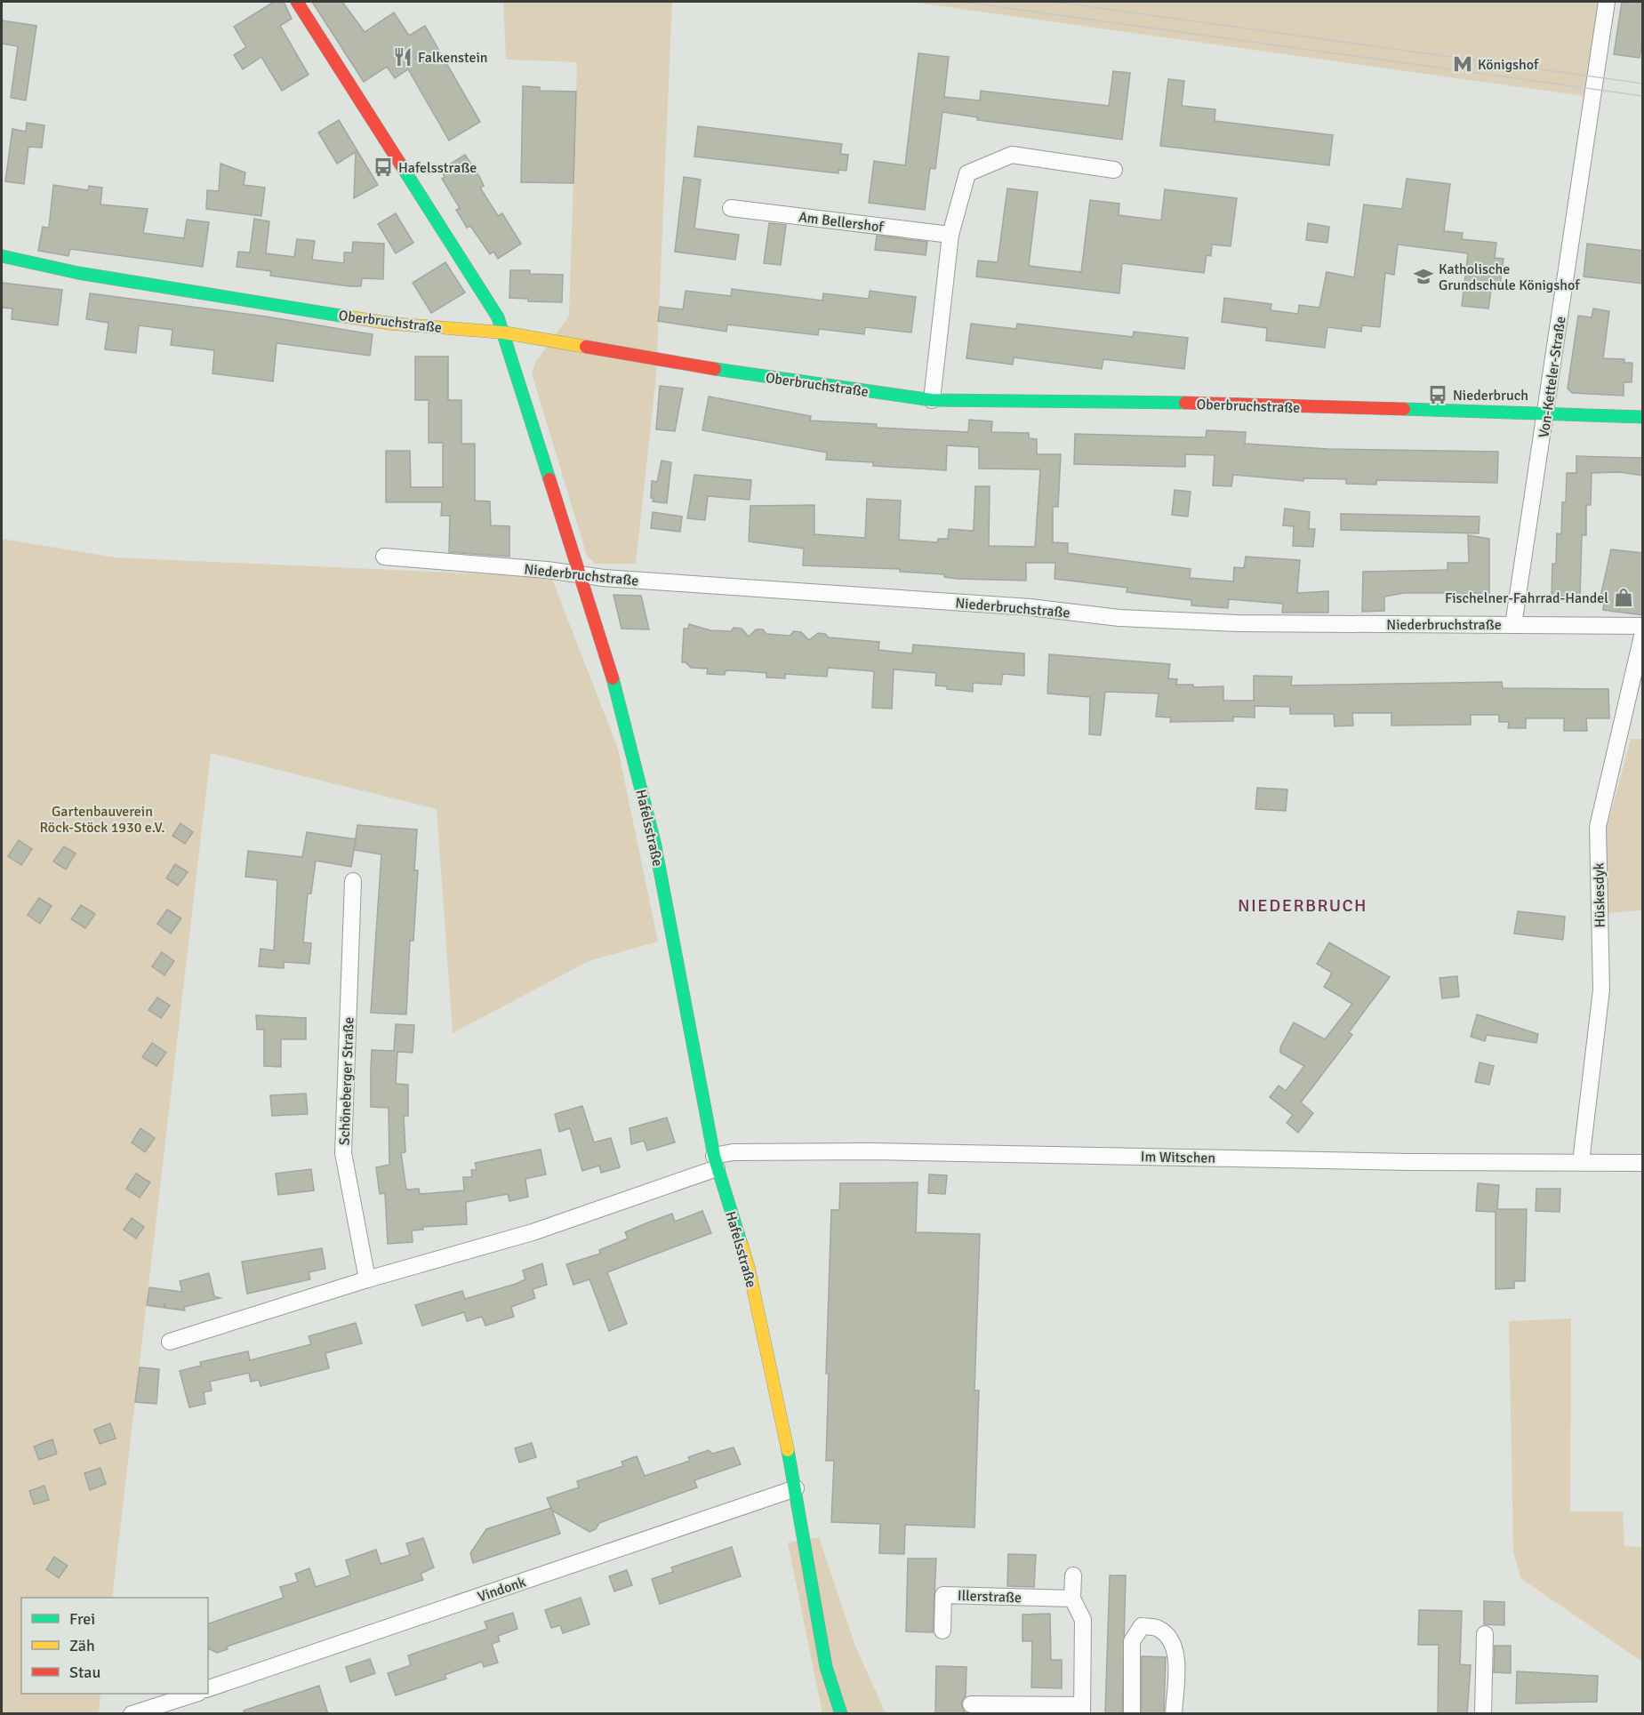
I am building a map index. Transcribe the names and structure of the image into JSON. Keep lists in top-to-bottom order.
{
  "streets": {
    "main road": ["Oberbruchstraße", "Hafelsstraße"],
    "street": [
      "Am Bellershof",
      "Von-Ketteler-Straße",
      "Niederbruchstraße",
      "Hüskesdyk",
      "Schöneberger Straße",
      "Im Witschen",
      "Vindonk",
      "Illerstraße"
    ]
  },
  "crossings": [
    ["Oberbruchstraße", "Von-Ketteler-Straße"],
    ["Oberbruchstraße", "Hafelsstraße"],
    ["Von-Ketteler-Straße", "Niederbruchstraße"],
    ["Niederbruchstraße", "Hafelsstraße"],
    ["Hafelsstraße", "Im Witschen"],
    ["Hafelsstraße", "Vindonk"],
    ["Hüskesdyk", "Im Witschen"]
  ],
  "districts": ["NIEDERBRUCH"],
  "parks": ["Gartenbauverein Röck-Stöck 1930 e.V."],
  "places": {
    "restaurant": ["Falkenstein"],
    "metro station": ["Königshof"],
    "bus stop": ["Hafelsstraße", "Niederbruch"],
    "school or university": ["Katholische Grundschule Königshof"],
    "shop": ["Fischelner-Fahrrad-Handel"]
  },
  "legend": ["Frei", "Zäh", "Stau"]
}
